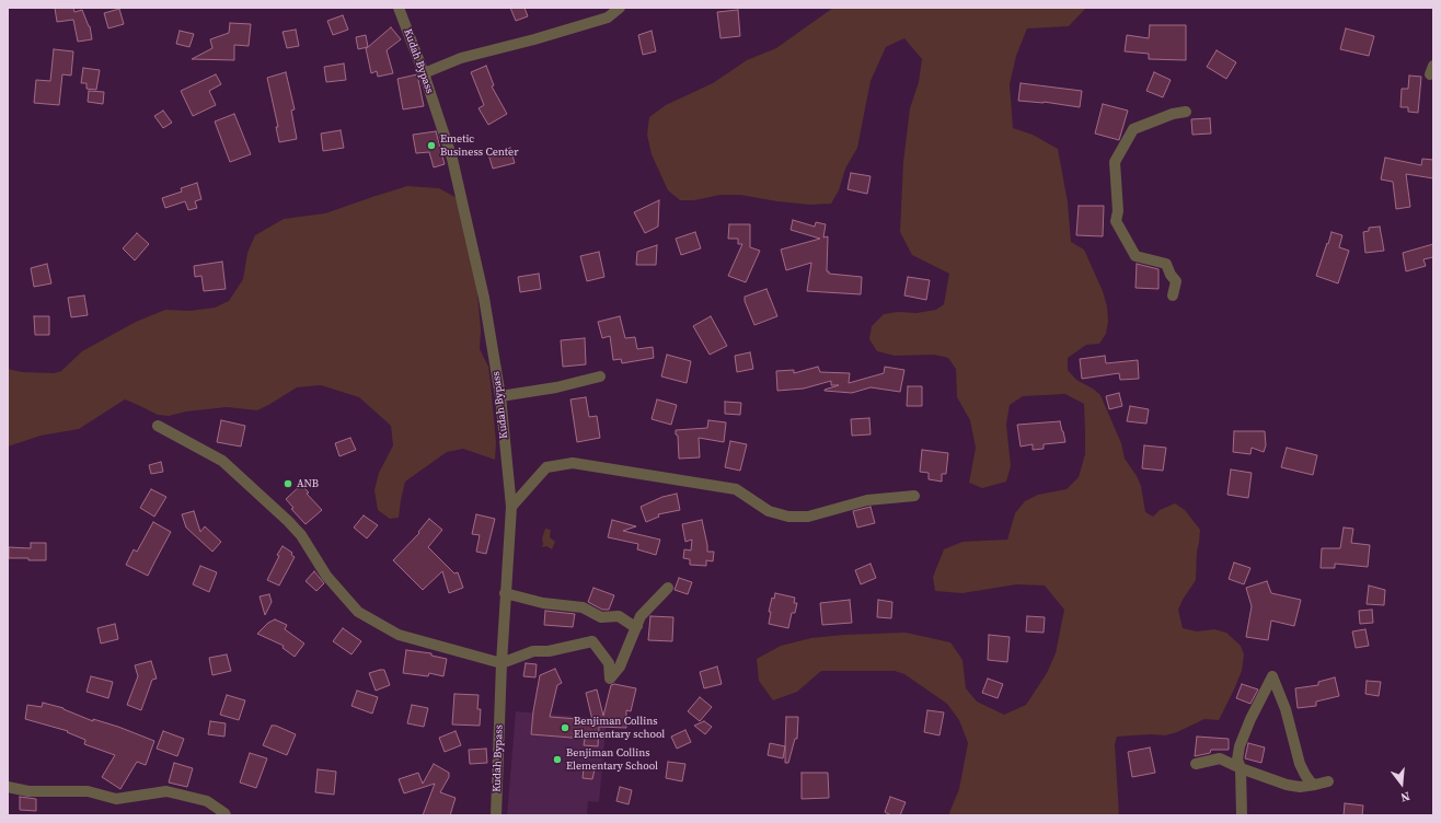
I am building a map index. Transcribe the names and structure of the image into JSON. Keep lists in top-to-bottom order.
{
  "streets": {
    "street": ["Kudah Bypass"]
  },
  "places": [
    "Emetic Business Center",
    "ANB",
    "Benjiman Collins Elementary school",
    "Benjiman Collins Elementary School"
  ],
  "north": "bottom"
}
